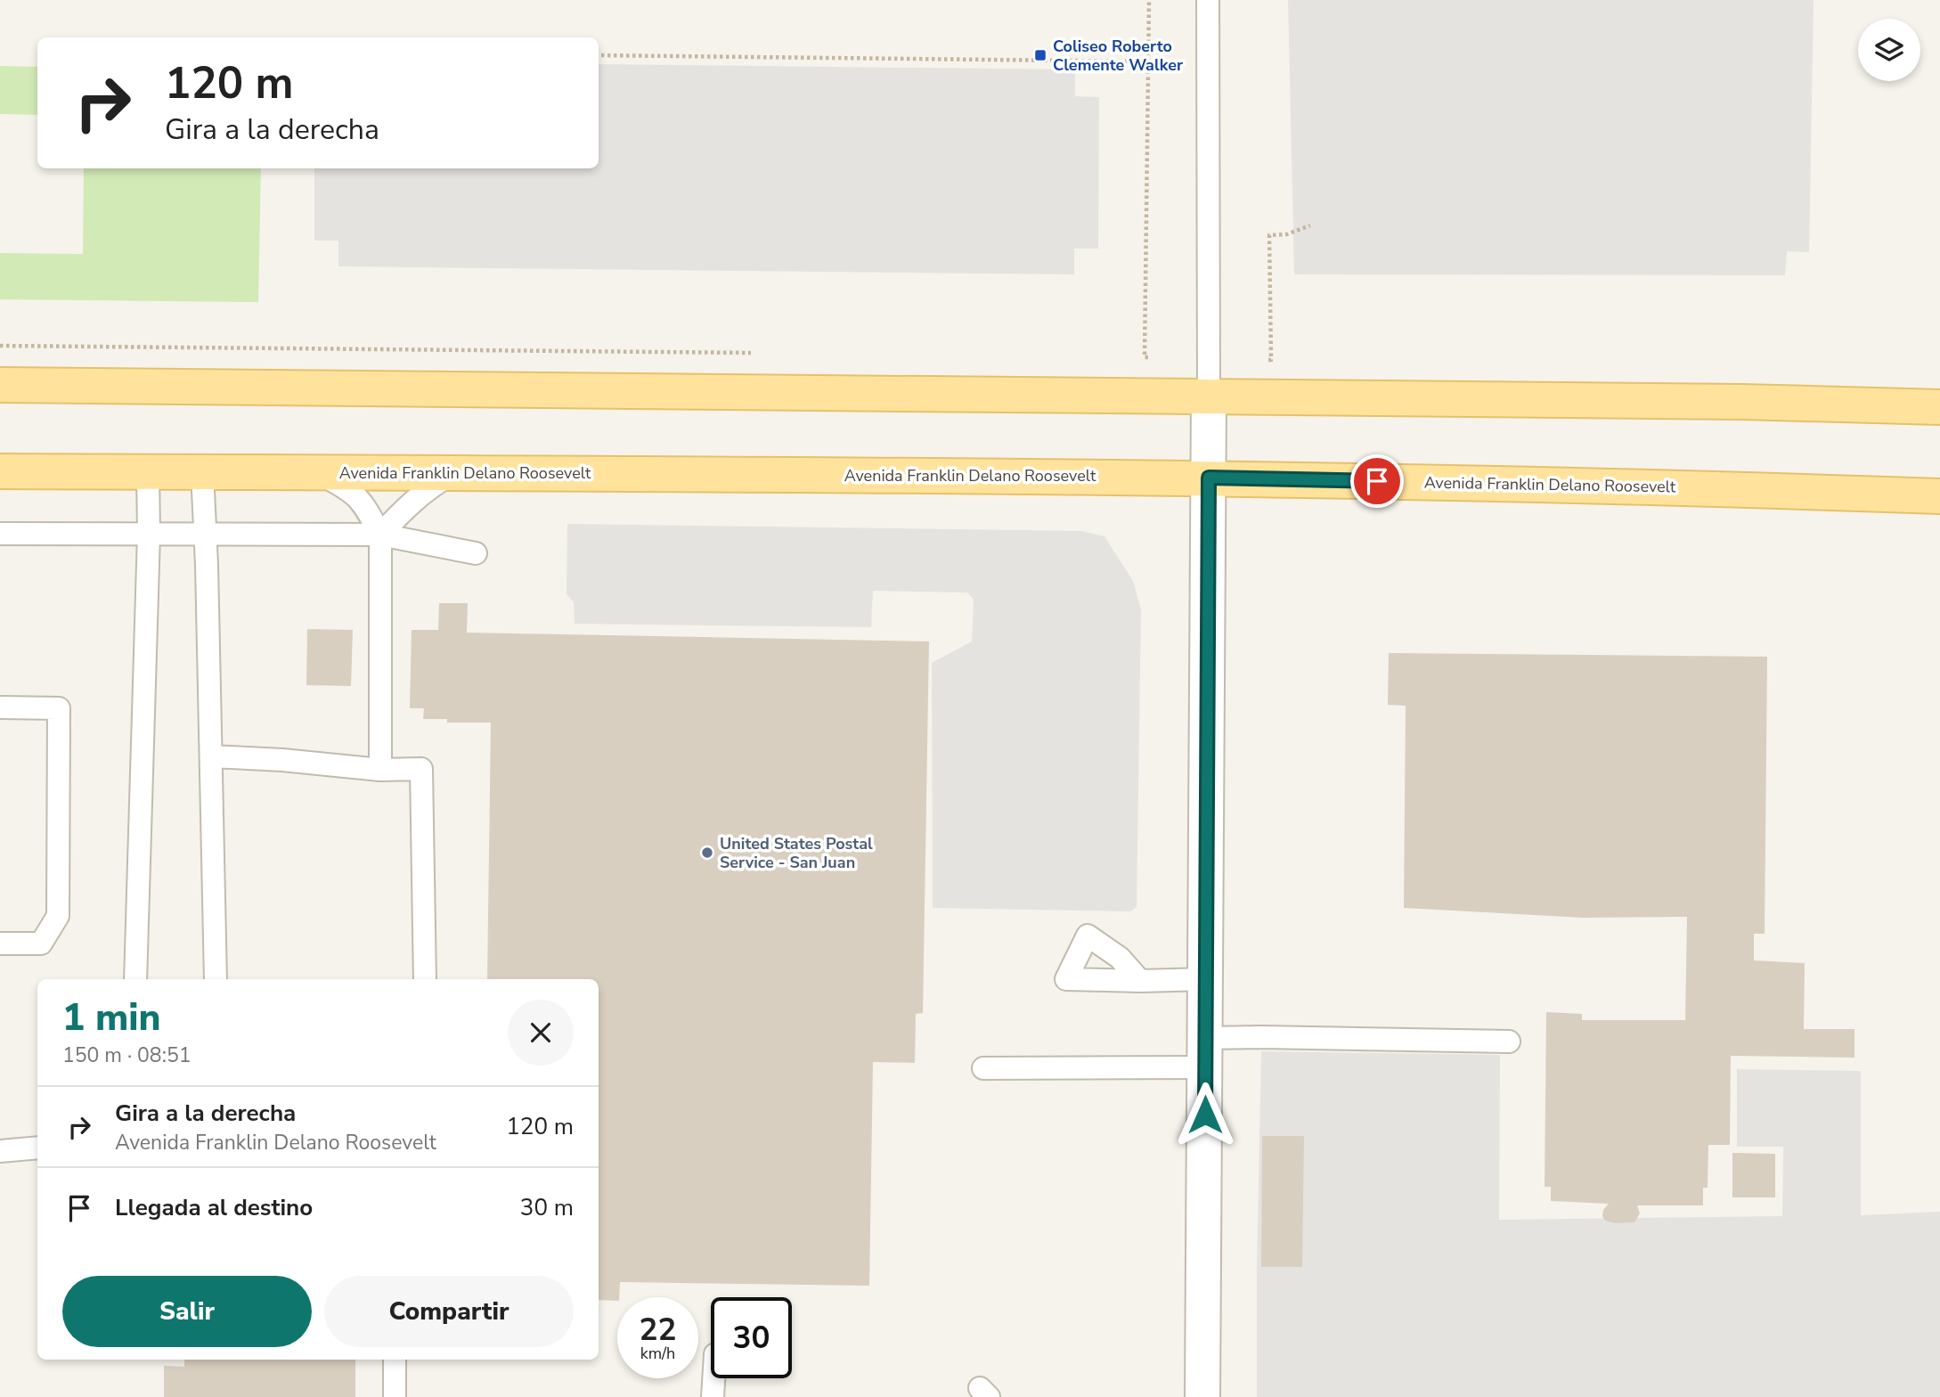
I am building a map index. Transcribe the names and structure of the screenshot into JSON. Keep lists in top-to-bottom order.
{
  "streets": {
    "main road": ["Avenida Franklin Delano Roosevelt"]
  },
  "places": {
    "transit": ["Coliseo Roberto Clemente Walker"],
    "other": ["United States Postal Service - San Juan"]
  },
  "page": {
    "turn": ["120 m", "Gira a la derecha"],
    "heading": ["1 min", "150 m · 08:51"],
    "list": [
      {
        "name": "Gira a la derecha",
        "note": "Avenida Franklin Delano Roosevelt",
        "value": "120 m"
      },
      {
        "name": "Llegada al destino",
        "value": "30 m"
      }
    ],
    "buttons": ["Salir", "Compartir"],
    "speed": "22 km/h",
    "limit": "30"
  }
}
